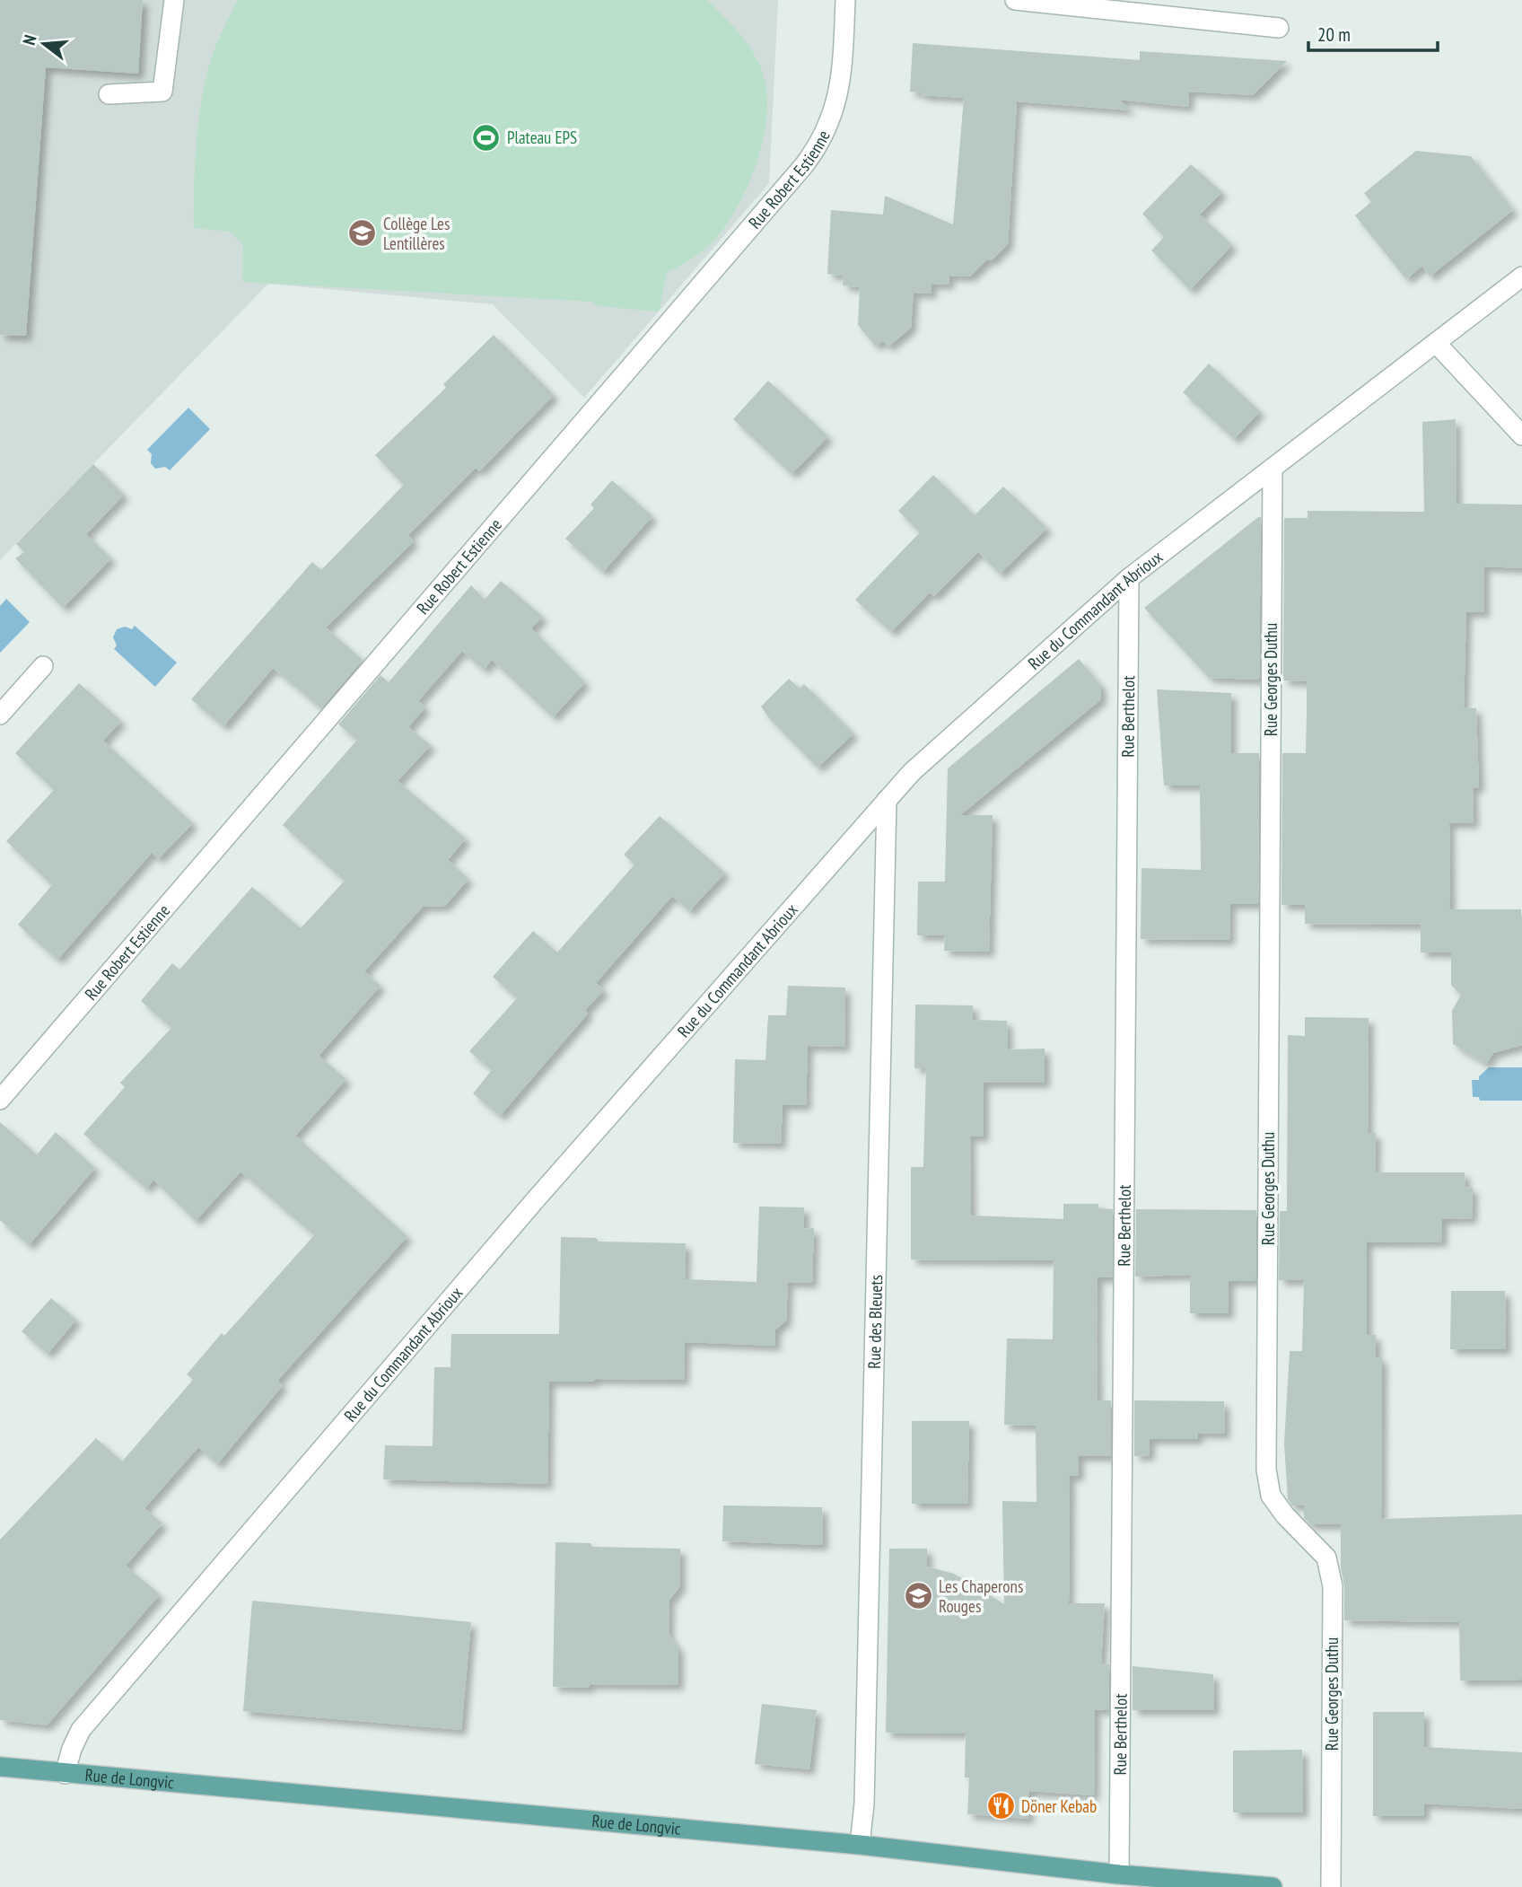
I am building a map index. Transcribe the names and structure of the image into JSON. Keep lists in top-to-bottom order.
{
  "streets": {
    "main road": ["Rue de Longvic"],
    "street": [
      "Rue Robert Estienne",
      "Rue du Commandant Abrioux",
      "Rue Georges Duthu",
      "Rue Berthelot",
      "Rue des Bleuets"
    ]
  },
  "crossings": [
    ["Rue du Commandant Abrioux", "Rue Georges Duthu"],
    ["Rue du Commandant Abrioux", "Rue Berthelot"],
    ["Rue du Commandant Abrioux", "Rue des Bleuets"],
    ["Rue du Commandant Abrioux", "Rue de Longvic"],
    ["Rue Berthelot", "Rue de Longvic"],
    ["Rue des Bleuets", "Rue de Longvic"]
  ],
  "places": {
    "sports": ["Plateau EPS"],
    "school or university": ["Collège Les Lentillères", "Les Chaperons Rouges"],
    "restaurant": ["Döner Kebab"]
  },
  "scale_bar": "20 m",
  "north": "left"
}
